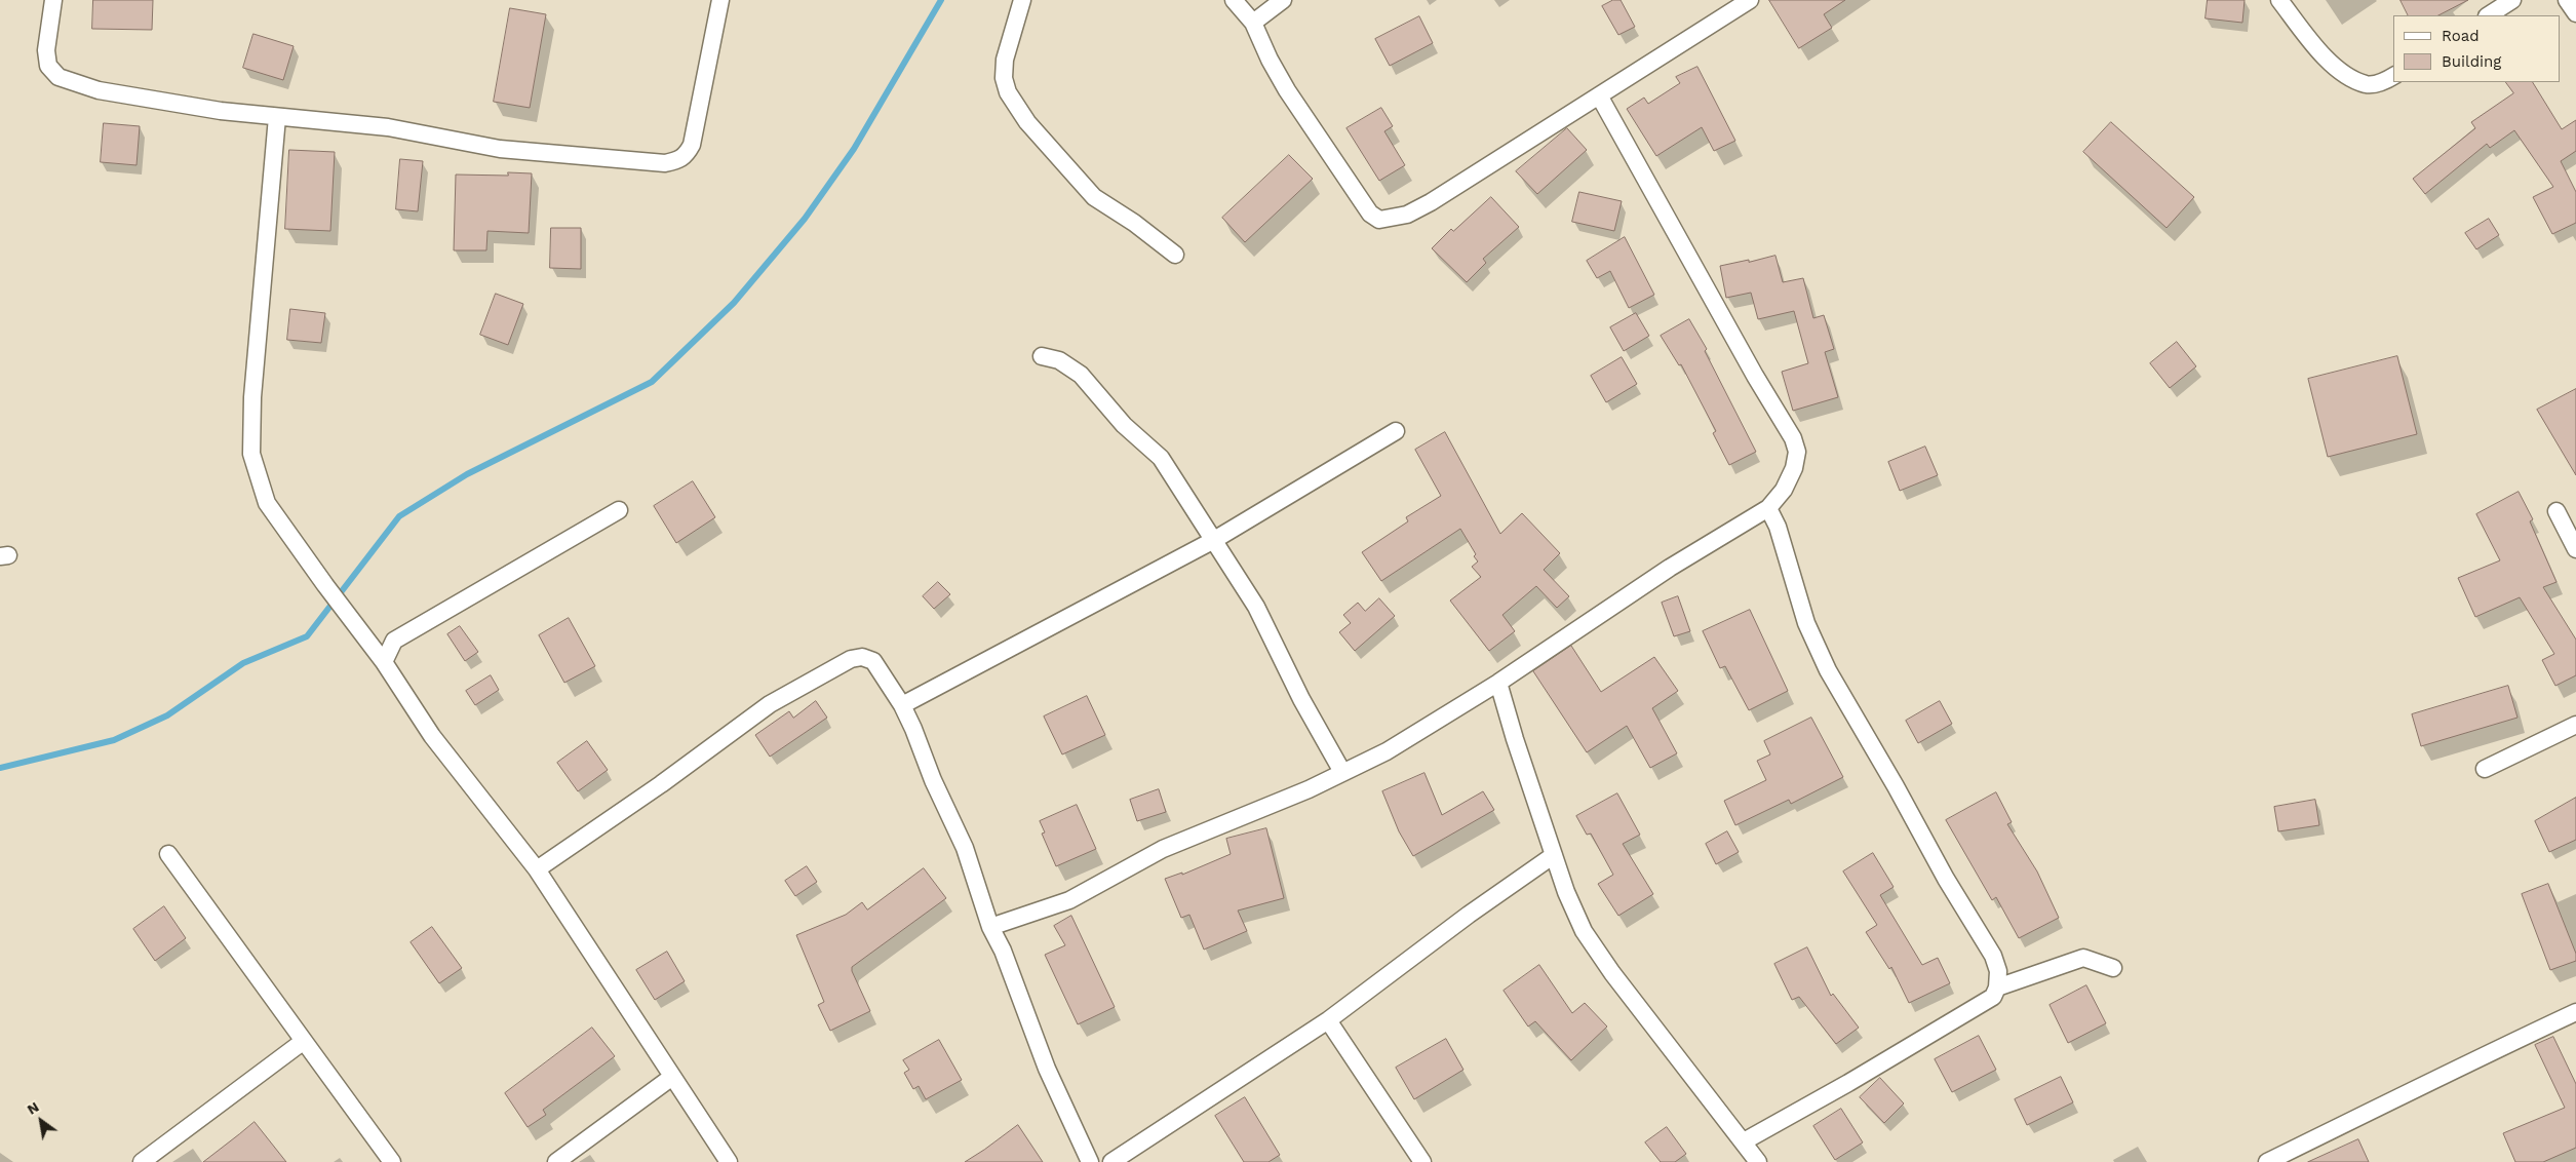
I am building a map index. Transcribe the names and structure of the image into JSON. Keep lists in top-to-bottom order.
{
  "legend": ["Road", "Building"],
  "north": "top left"
}
